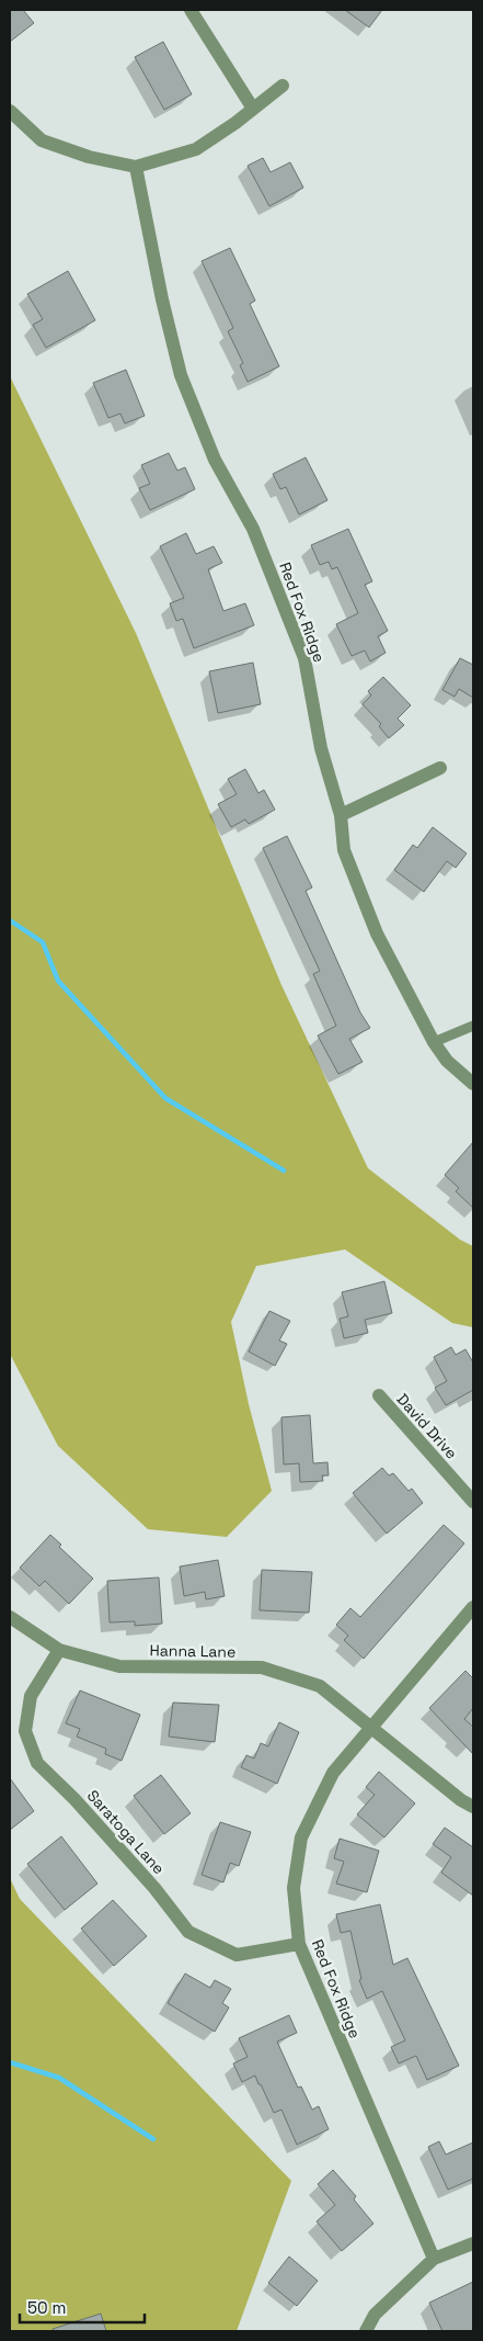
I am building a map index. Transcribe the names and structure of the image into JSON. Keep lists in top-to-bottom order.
{
  "streets": {
    "street": [
      "Red Fox Ridge",
      "David Drive",
      "Hanna Lane",
      "Saratoga Lane"
    ]
  },
  "crossings": [
    ["Red Fox Ridge", "Hanna Lane"],
    ["Red Fox Ridge", "Saratoga Lane"],
    ["Hanna Lane", "Saratoga Lane"]
  ],
  "scale_bar": "50 m"
}
